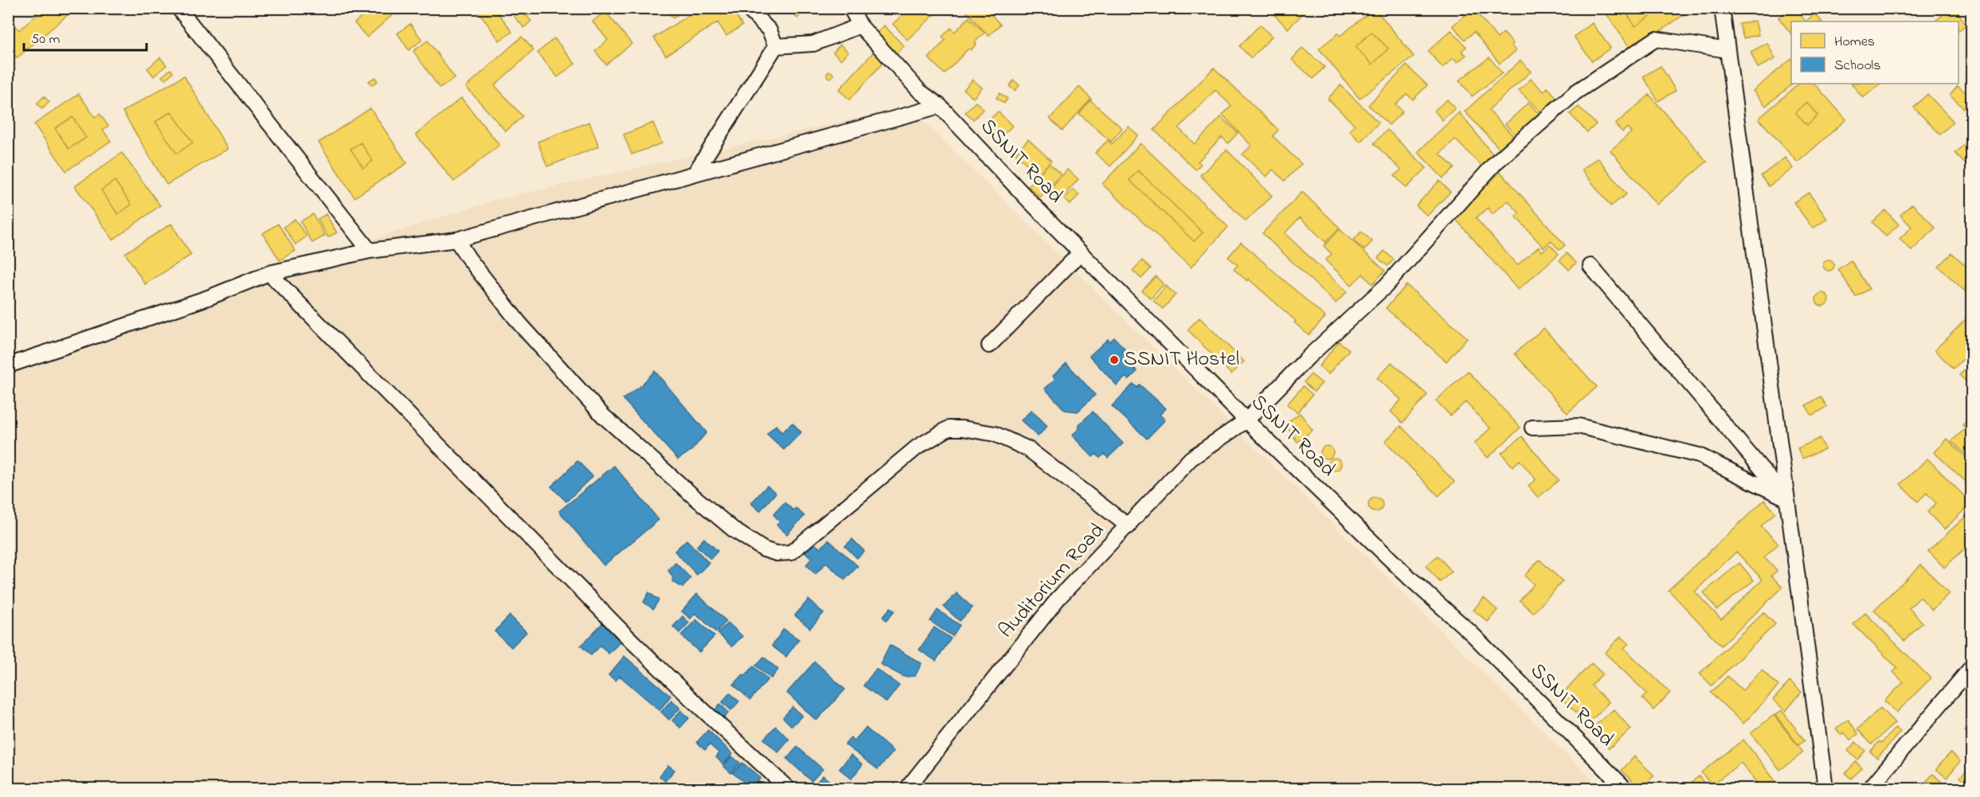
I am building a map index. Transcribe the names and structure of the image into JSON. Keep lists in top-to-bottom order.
{
  "streets": {
    "street": ["SSNIT Road", "Auditorium Road"]
  },
  "crossings": [
    ["SSNIT Road", "Auditorium Road"]
  ],
  "places": ["SSNIT Hostel"],
  "legend": ["Homes", "Schools"],
  "scale_bar": "50 m"
}
